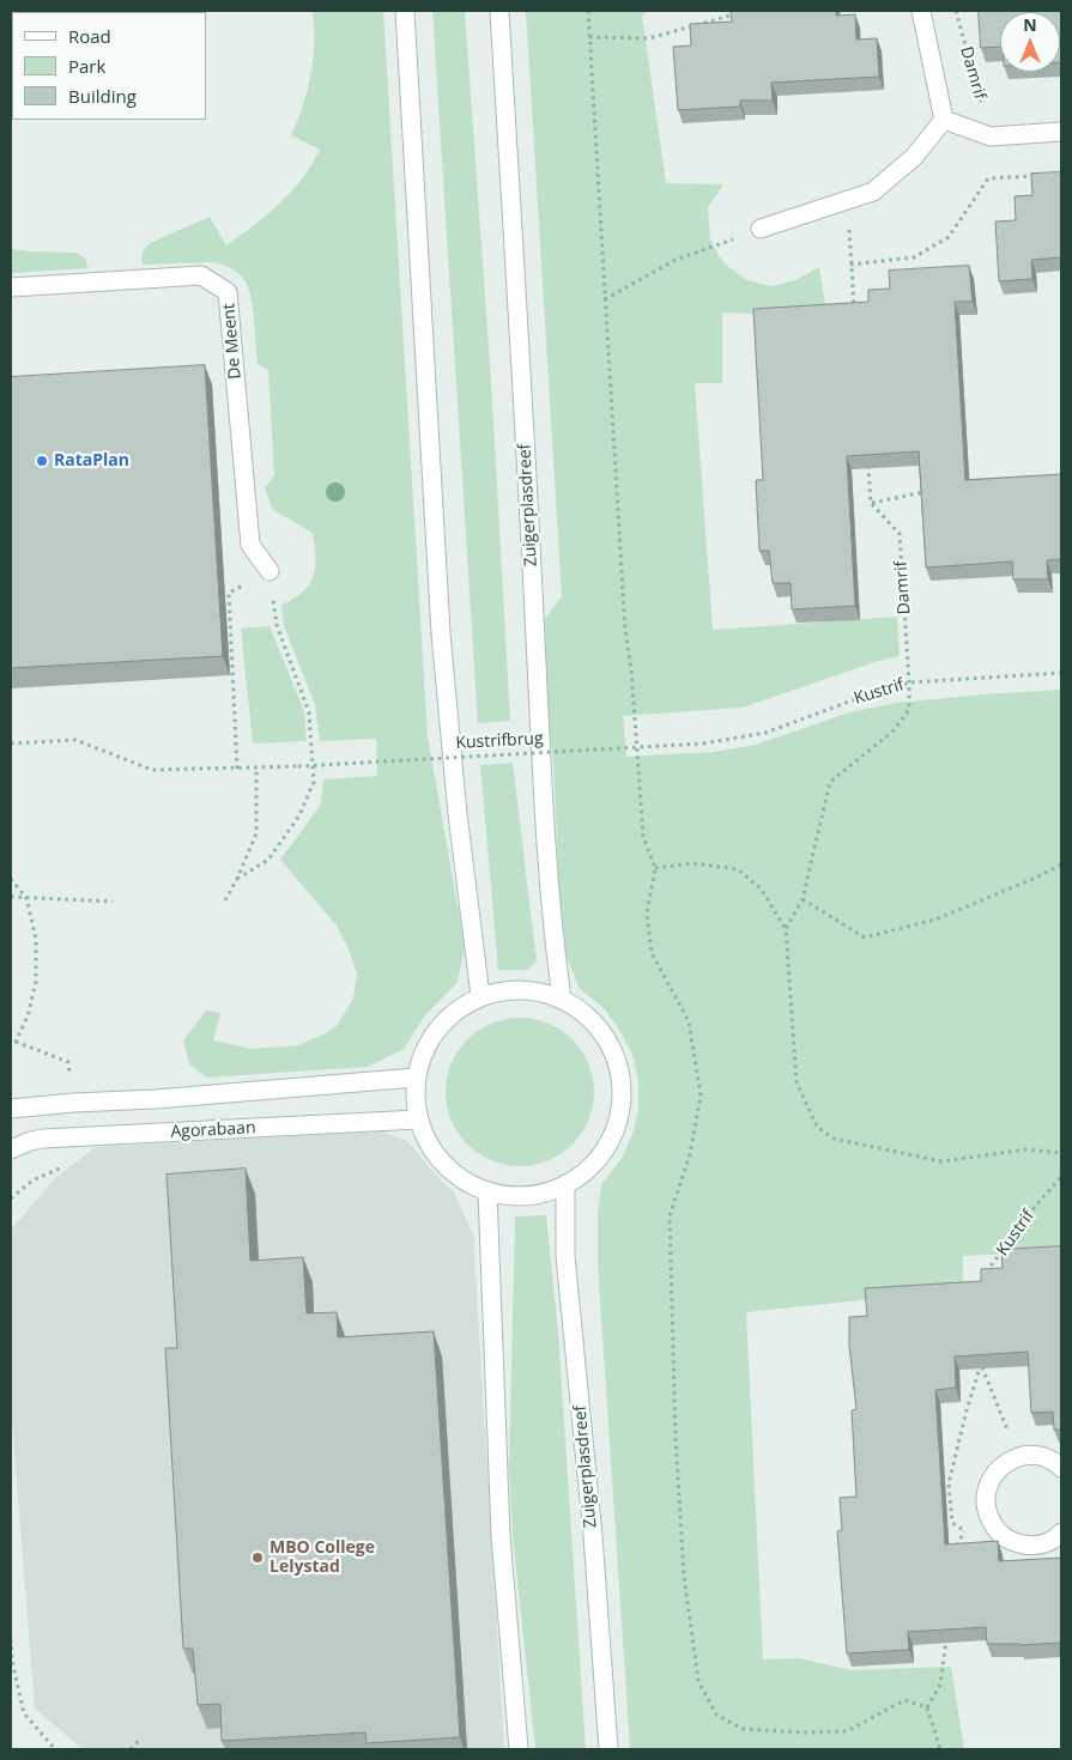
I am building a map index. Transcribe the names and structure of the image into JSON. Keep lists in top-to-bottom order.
{
  "streets": {
    "main road": ["De Meent", "Zuigerplasdreef", "Agorabaan"],
    "path": ["Damrif", "Kustrif", "Kustrifbrug"]
  },
  "crossings": [
    ["Damrif", "Kustrif"],
    ["Zuigerplasdreef", "Agorabaan"],
    ["Kustrif", "Kustrifbrug"]
  ],
  "places": ["RataPlan", "MBO College Lelystad"],
  "legend": ["Road", "Park", "Building"],
  "north": "top"
}
